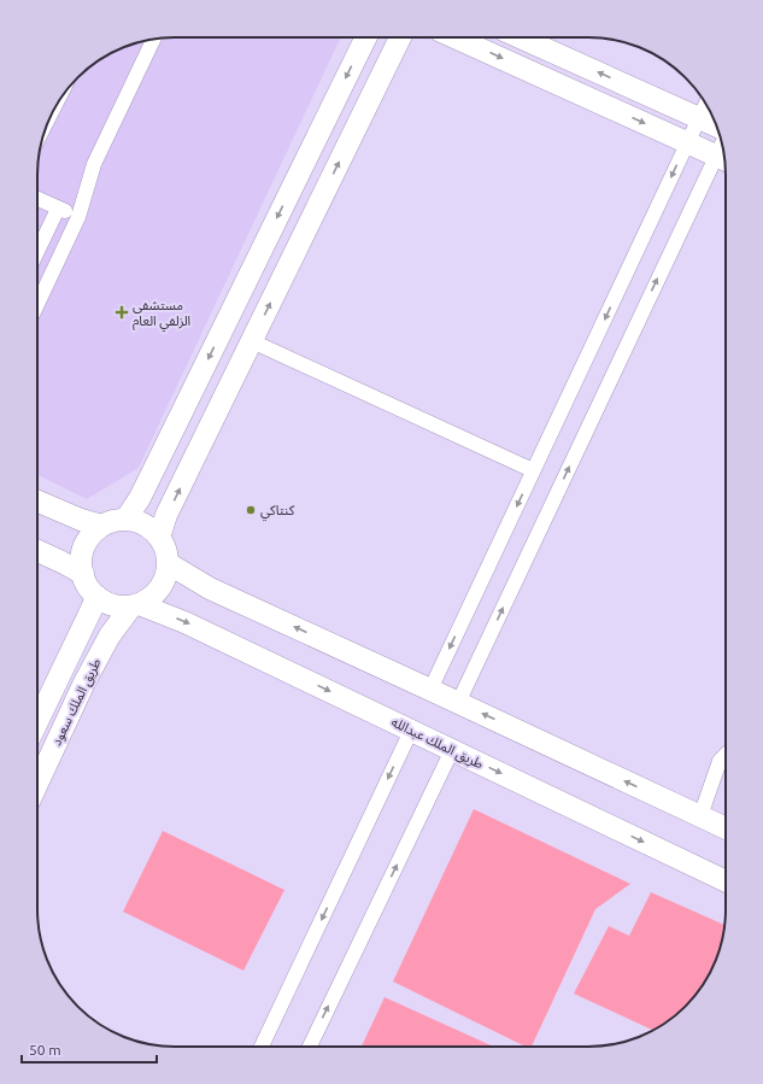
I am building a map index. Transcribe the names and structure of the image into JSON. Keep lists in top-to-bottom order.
{
  "streets": {
    "street": ["طريق الملك سعود", "طريق الملك عبدالله"]
  },
  "crossings": [
    ["طريق الملك سعود", "طريق الملك عبدالله"]
  ],
  "places": {
    "health": ["مستشفى الزلفي العام"],
    "other": ["كنتاكي"]
  },
  "scale_bar": "50 m"
}
